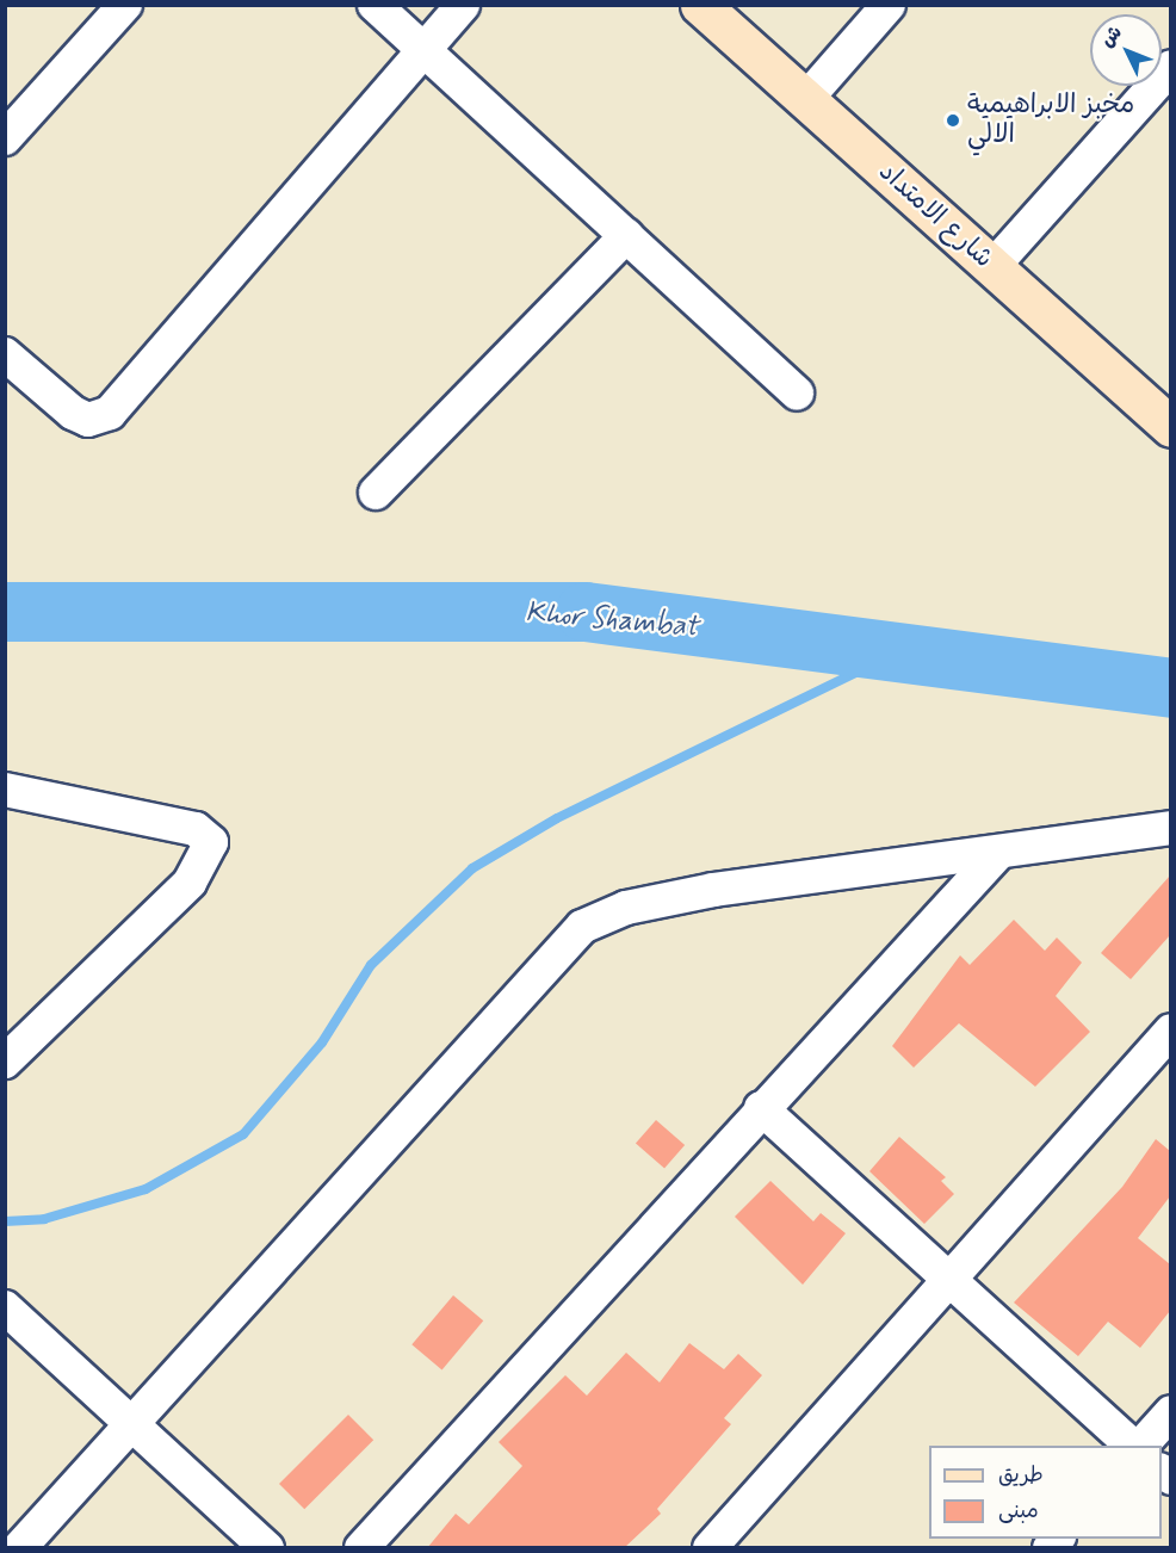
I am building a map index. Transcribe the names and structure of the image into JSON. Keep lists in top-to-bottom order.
{
  "streets": {
    "street": ["شارع الامتداد"]
  },
  "water": ["Khor Shambat"],
  "places": ["مخبز الابراهيمية الالي"],
  "legend": ["طريق", "مبنى"],
  "north": "top left"
}
